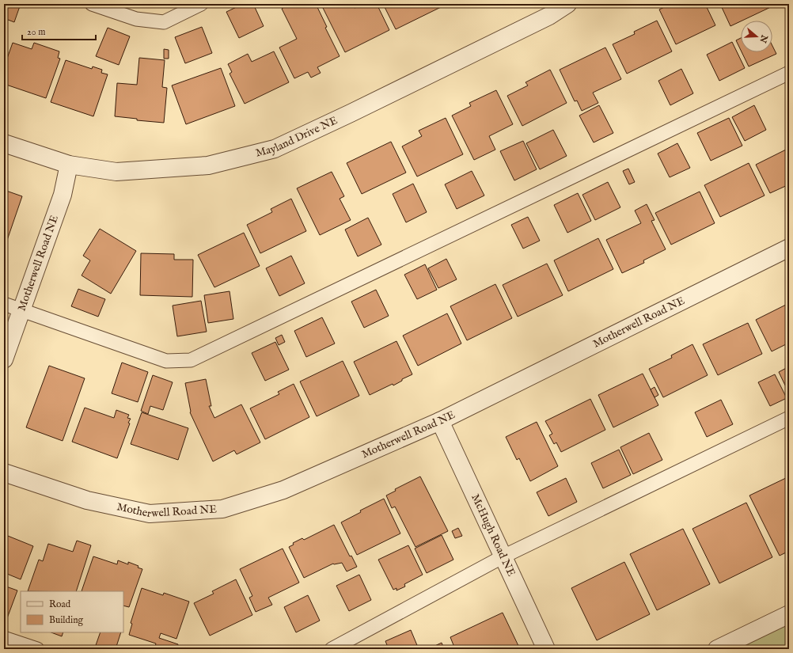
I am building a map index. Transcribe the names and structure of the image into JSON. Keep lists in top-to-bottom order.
{
  "streets": {
    "street": ["Mayland Drive NE", "Motherwell Road NE", "McHugh Road NE"]
  },
  "crossings": [
    ["Mayland Drive NE", "Motherwell Road NE"],
    ["Motherwell Road NE", "McHugh Road NE"]
  ],
  "legend": ["Road", "Building"],
  "scale_bar": "20 m",
  "north": "right"
}
